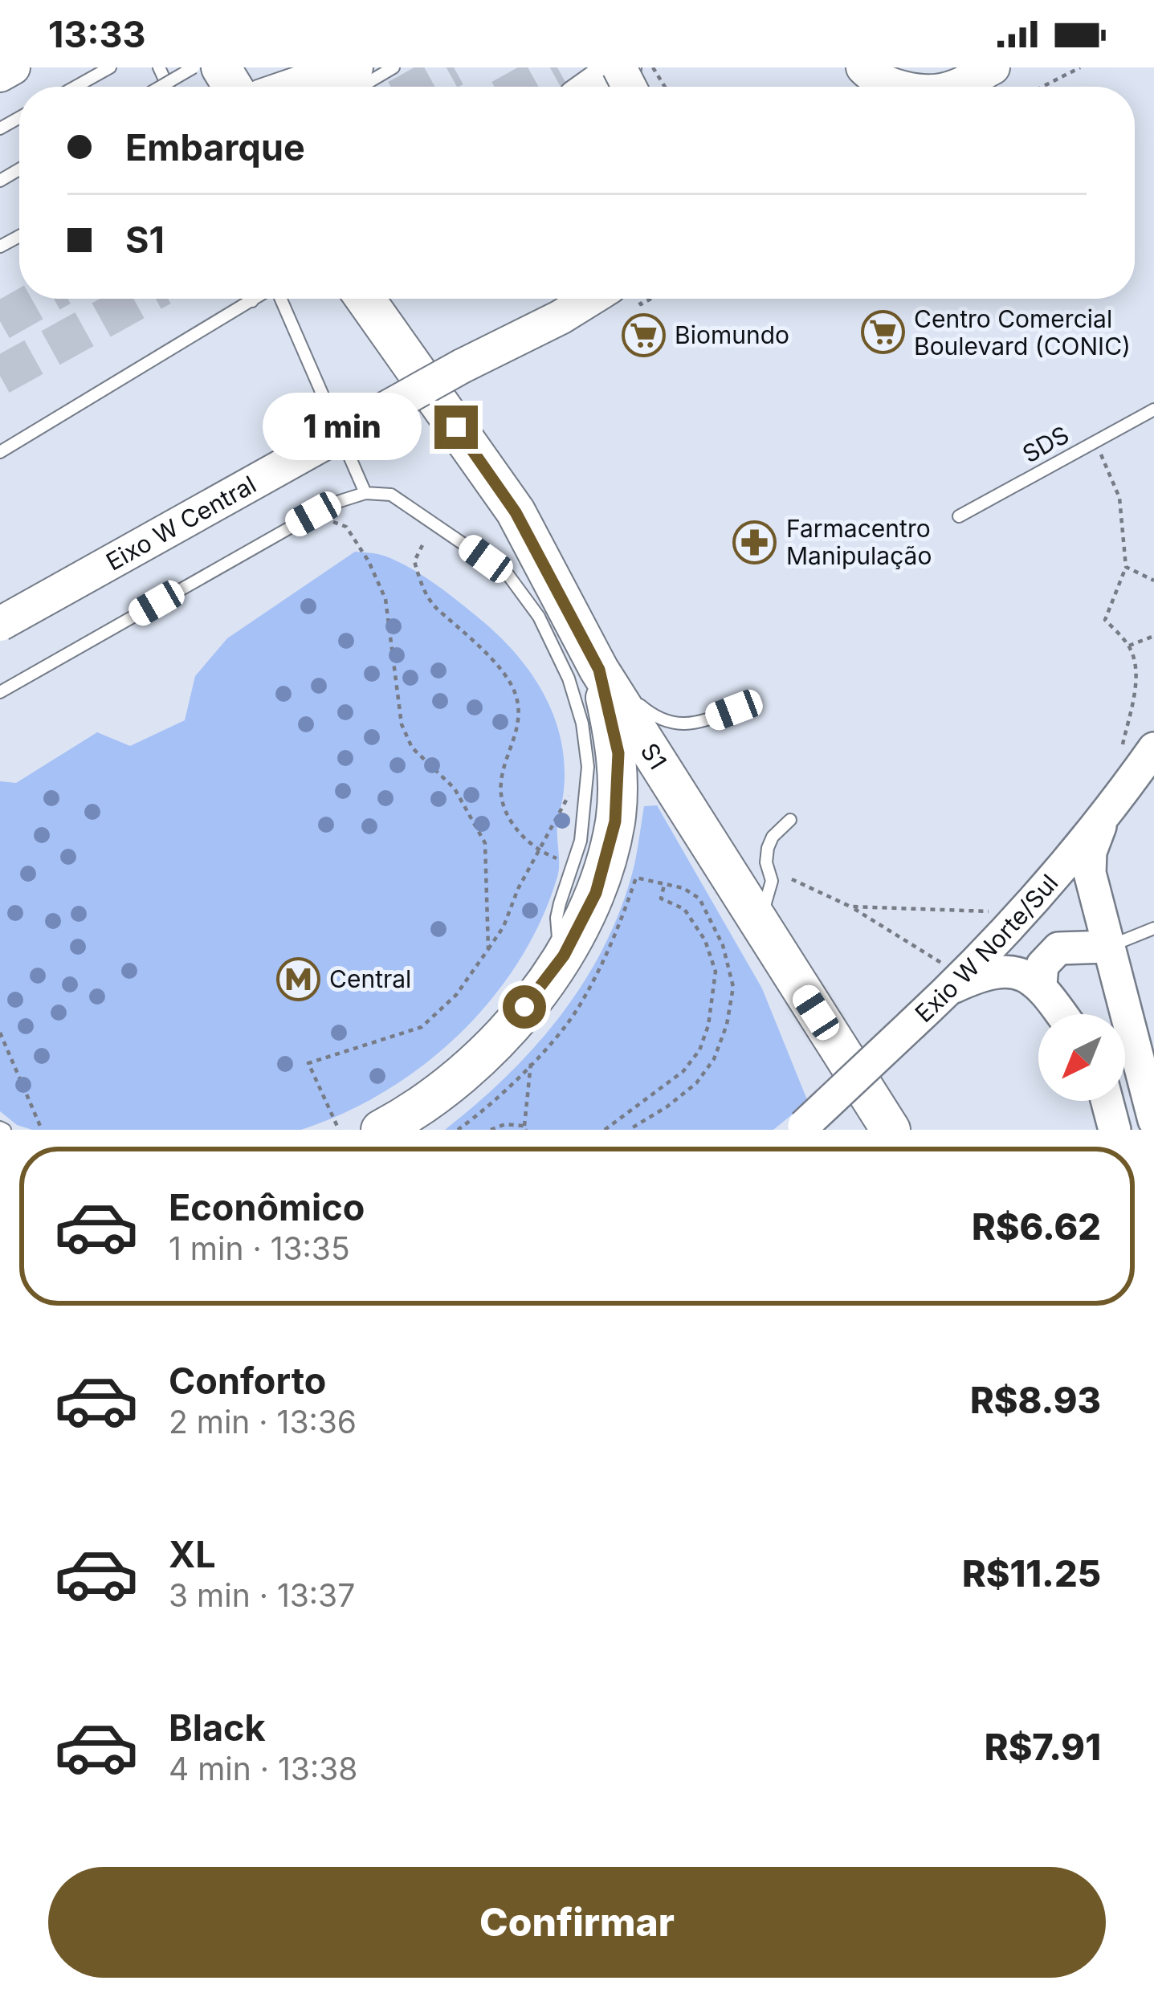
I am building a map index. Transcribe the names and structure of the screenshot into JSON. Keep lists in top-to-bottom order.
{
  "streets": {
    "highway": ["S1"],
    "main road": ["Eixo W Central", "Exio W Norte/Sul"],
    "lane": ["SDS"]
  },
  "places": {
    "supermarket": ["Centro Comercial Boulevard (CONIC)", "Biomundo"],
    "pharmacy": ["Farmacentro Manipulação"],
    "metro station": ["Central"]
  },
  "north": "bottom left",
  "page": {
    "status": "13:33",
    "banner": ["Embarque", "S1"],
    "bubble": "1 min",
    "list": [
      {
        "name": "Econômico",
        "note": "1 min · 13:35",
        "value": "R$6.62"
      },
      {
        "name": "Conforto",
        "note": "2 min · 13:36",
        "value": "R$8.93"
      },
      {
        "name": "XL",
        "note": "3 min · 13:37",
        "value": "R$11.25"
      },
      {
        "name": "Black",
        "note": "4 min · 13:38",
        "value": "R$7.91"
      }
    ],
    "buttons": "Confirmar"
  }
}
